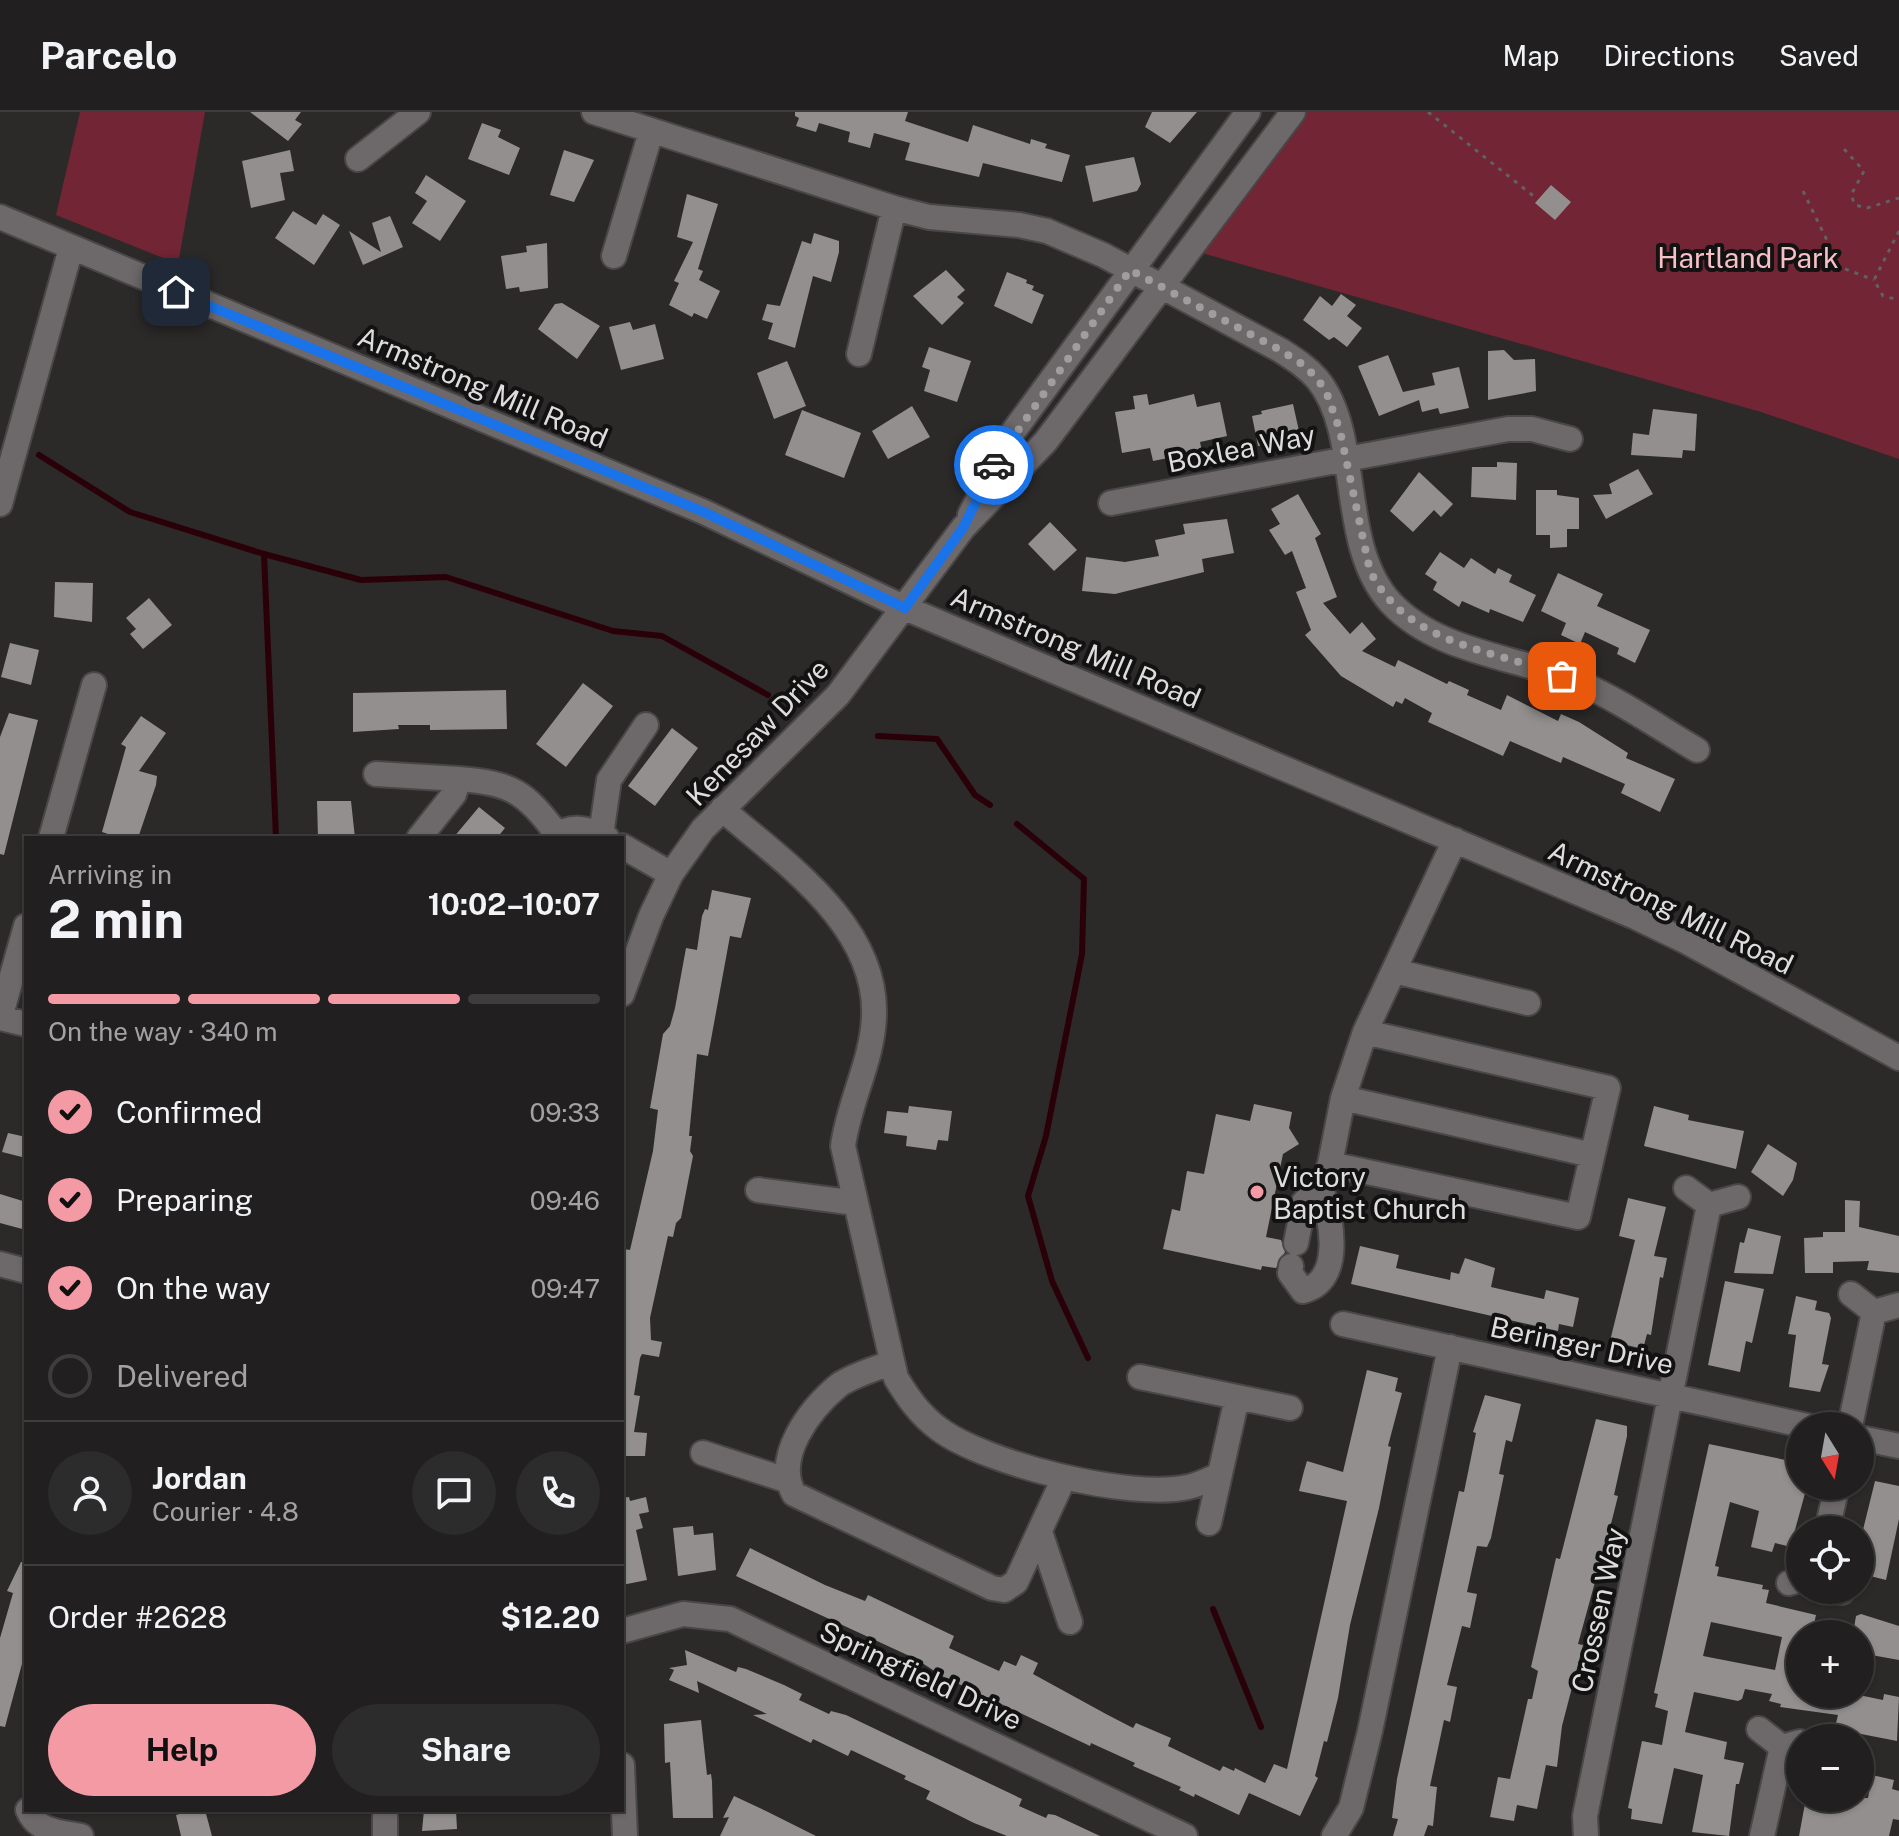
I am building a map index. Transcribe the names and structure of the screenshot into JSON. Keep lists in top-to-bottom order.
{
  "streets": {
    "street": [
      "Armstrong Mill Road",
      "Boxlea Way",
      "Kenesaw Drive",
      "Beringer Drive",
      "Crossen Way",
      "Springfield Drive"
    ]
  },
  "crossings": [
    ["Armstrong Mill Road", "Kenesaw Drive"],
    ["Beringer Drive", "Crossen Way"]
  ],
  "parks": ["Hartland Park"],
  "places": ["Victory Baptist Church"],
  "north": "bottom",
  "page": {
    "header": "Parcelo",
    "nav": ["Map", "Directions", "Saved"],
    "heading": ["2 min", "Arriving in", "10:02–10:07"],
    "panel": [
      "Jordan",
      "Courier · 4.8",
      "Order #2628",
      "$12.20"
    ],
    "bar": "On the way · 340 m",
    "list": [
      ["Confirmed", "09:33"],
      ["Preparing", "09:46"],
      ["On the way", "09:47"],
      "Delivered"
    ],
    "map_buttons": ["+", "−"],
    "buttons": ["Help", "Share"]
  }
}
